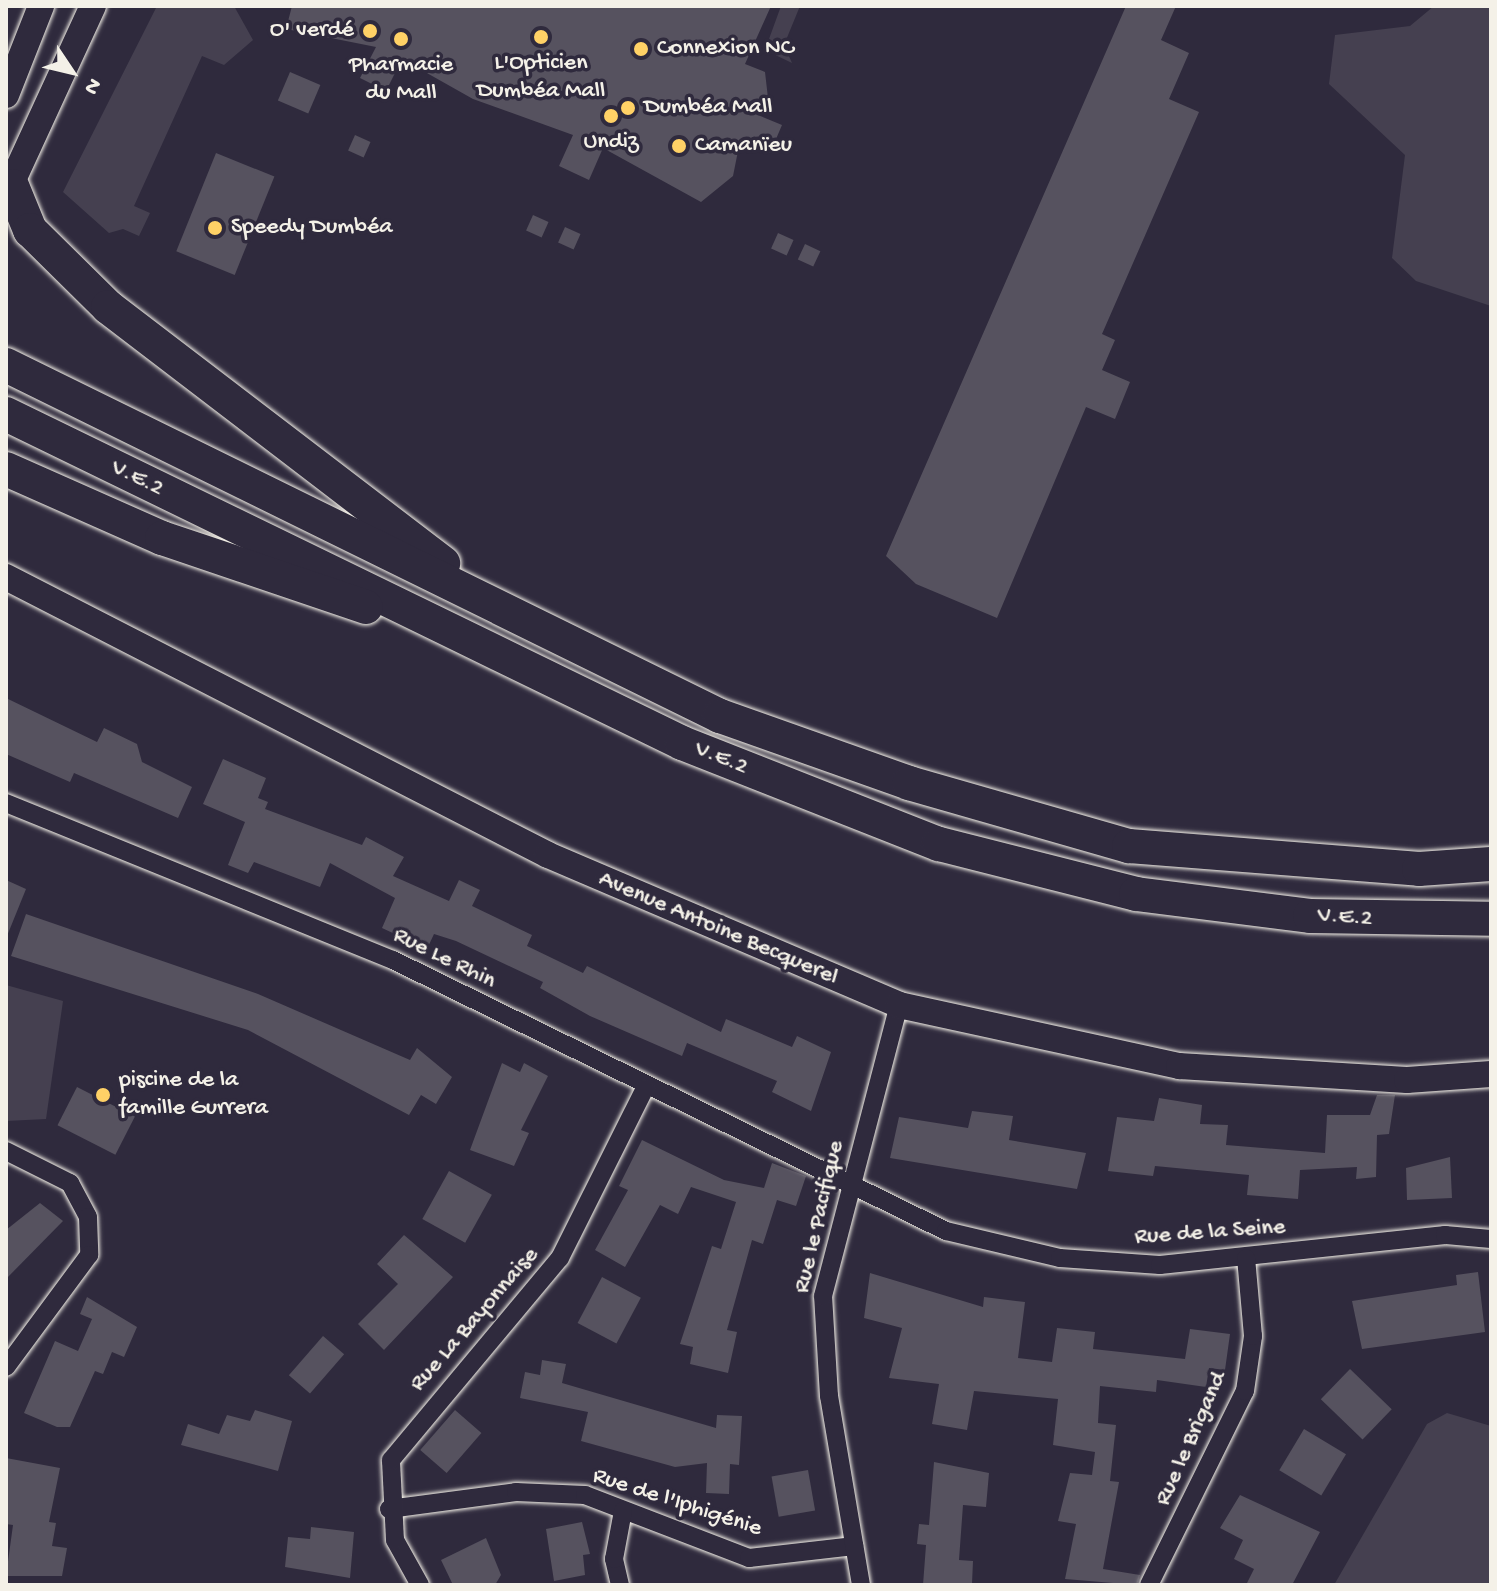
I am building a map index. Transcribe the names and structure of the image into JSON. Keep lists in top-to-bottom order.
{
  "streets": {
    "highway": ["V.E.2"],
    "street": [
      "Avenue Antoine Becquerel",
      "Rue Le Rhin",
      "Rue le Pacifique",
      "Rue de la Seine",
      "Rue La Bayonnaise",
      "Rue le Brigand",
      "Rue de l'Iphigénie"
    ]
  },
  "crossings": [
    ["Avenue Antoine Becquerel", "Rue le Pacifique"],
    ["Rue Le Rhin", "Rue le Pacifique"],
    ["Rue Le Rhin", "Rue de la Seine"],
    ["Rue Le Rhin", "Rue La Bayonnaise"],
    ["Rue le Pacifique", "Rue de la Seine"],
    ["Rue le Pacifique", "Rue de l'Iphigénie"],
    ["Rue de la Seine", "Rue le Brigand"],
    ["Rue La Bayonnaise", "Rue de l'Iphigénie"]
  ],
  "places": [
    "O' verdé",
    "L'Opticien Dumbéa Mall",
    "Pharmacie du Mall",
    "Connexion NC",
    "Dumbéa Mall",
    "Undiz",
    "Camanïeu",
    "Speedy Dumbéa",
    "piscine de la famille Gurrera"
  ],
  "north": "bottom right"
}
